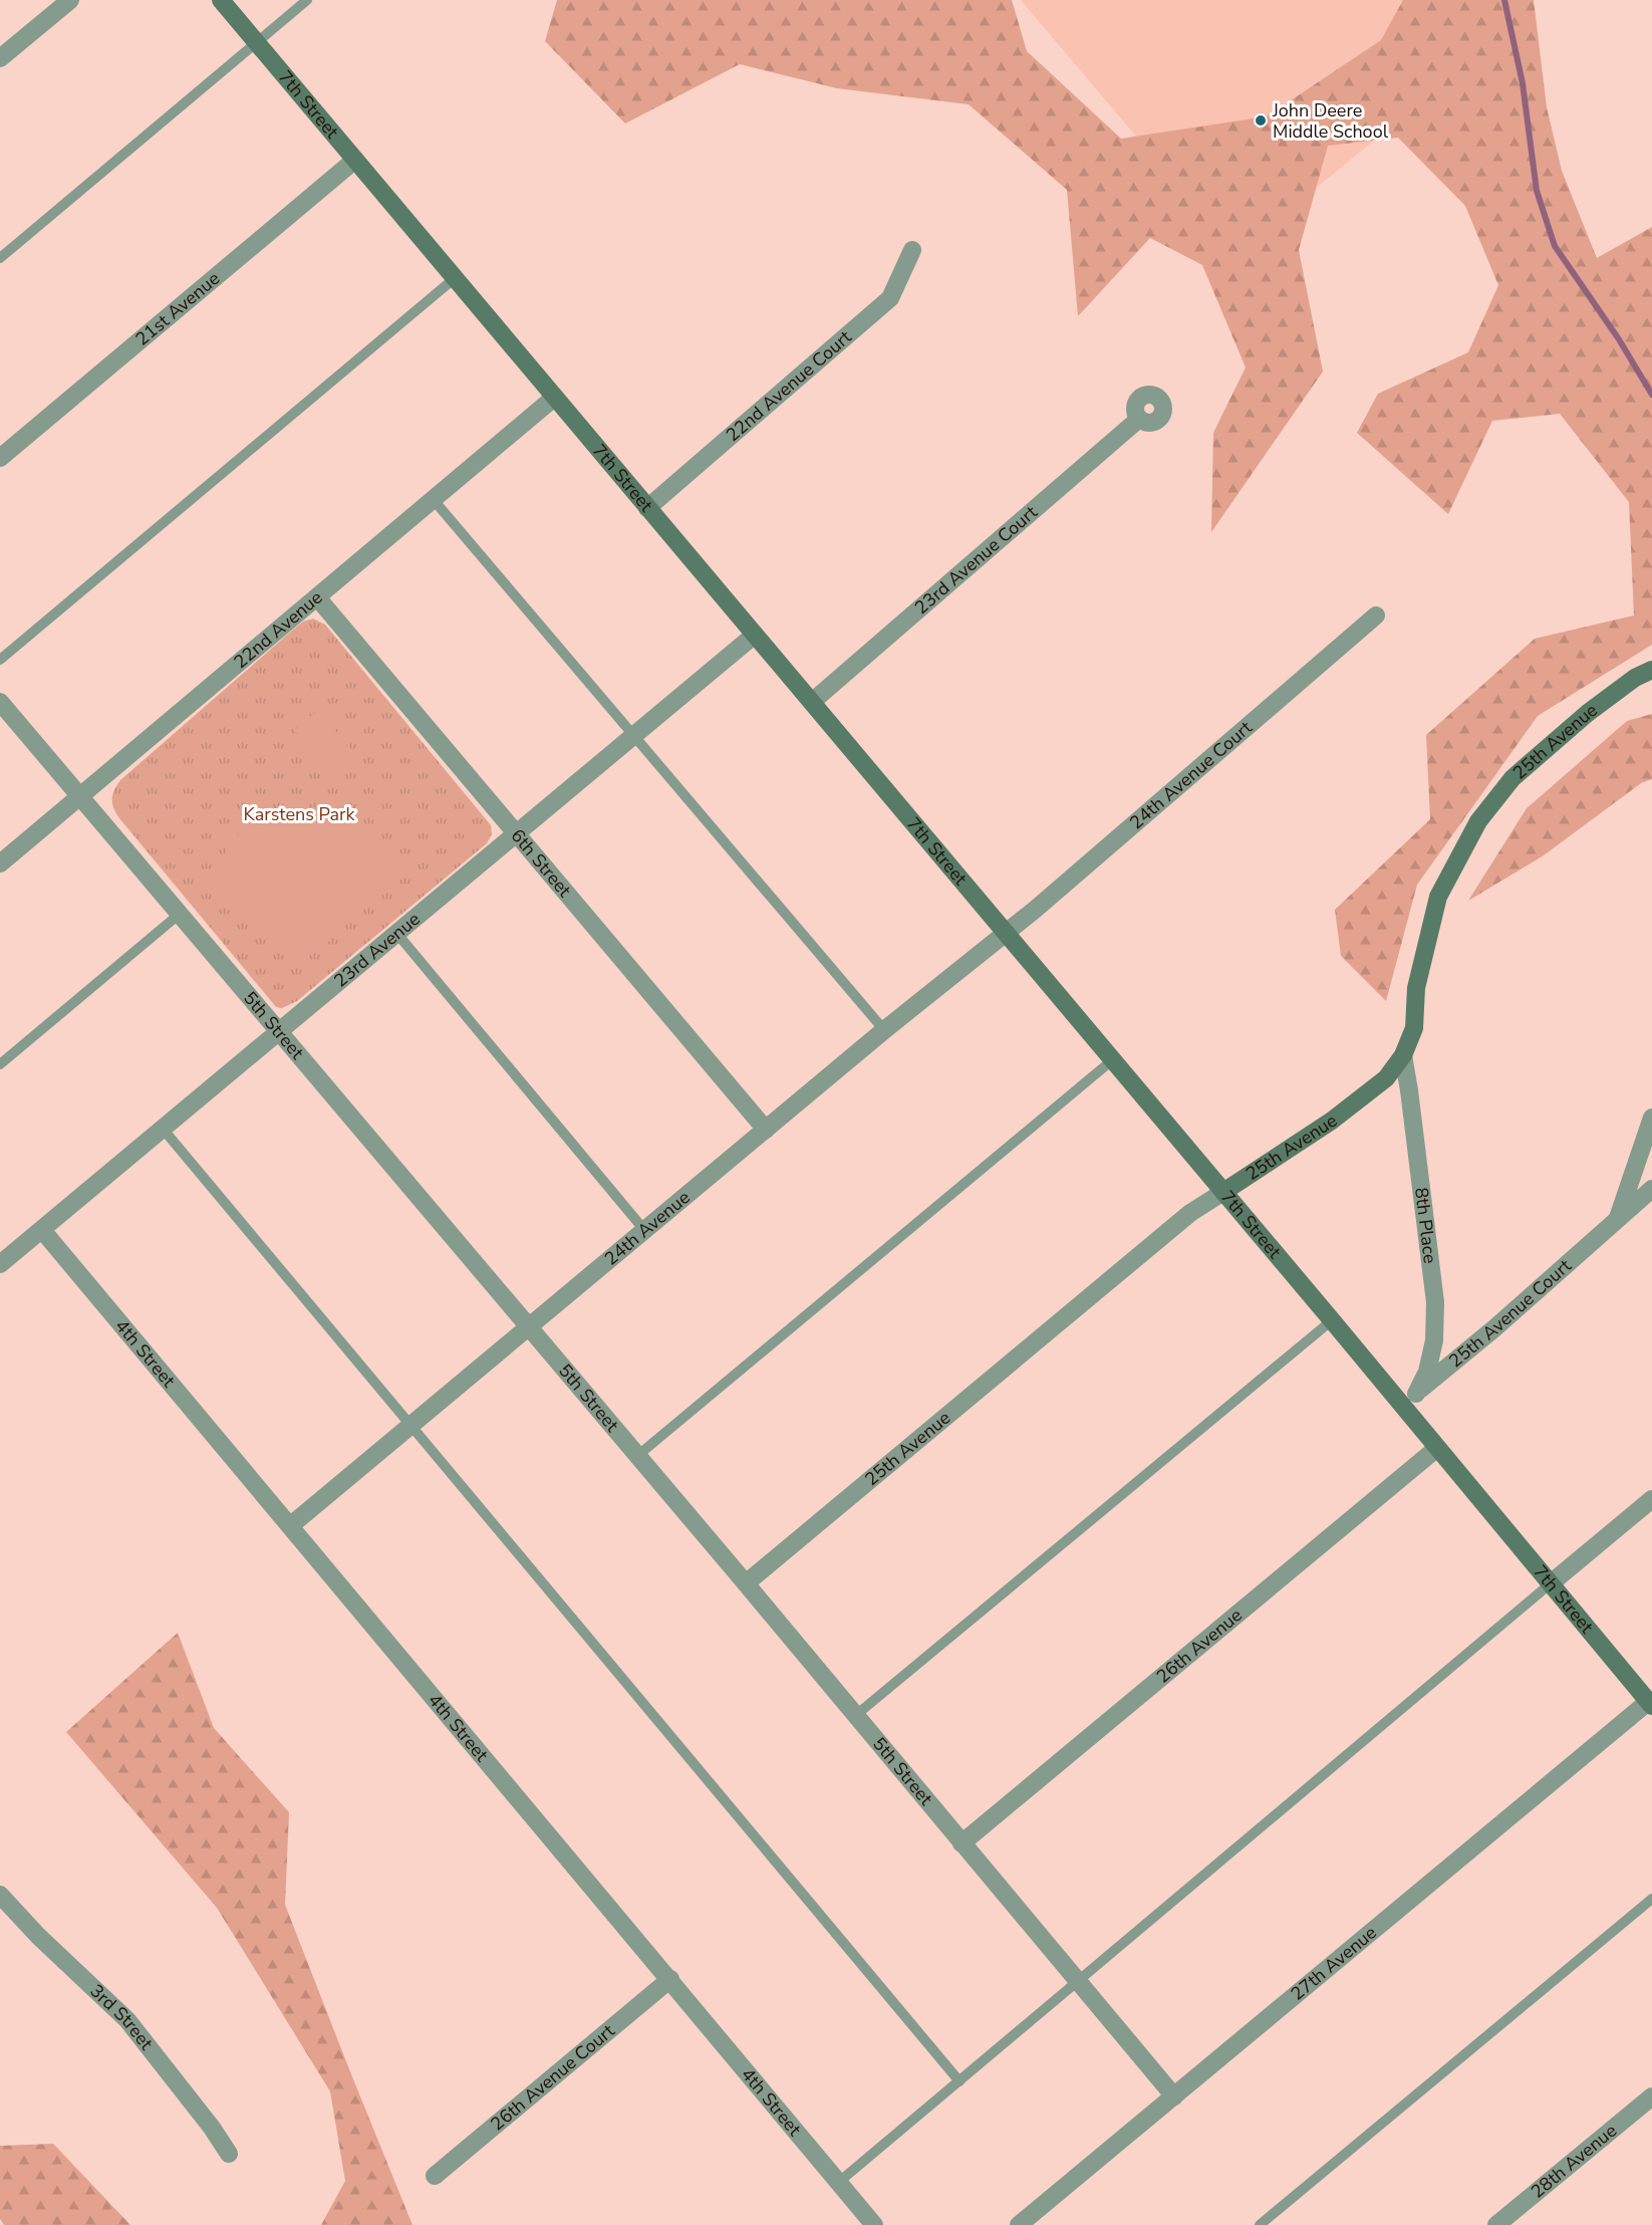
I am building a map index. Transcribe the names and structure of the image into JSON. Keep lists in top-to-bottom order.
{
  "streets": {
    "street": [
      "7th Street",
      "21st Avenue",
      "22nd Avenue Court",
      "23rd Avenue Court",
      "22nd Avenue",
      "25th Avenue",
      "24th Avenue Court",
      "6th Street",
      "23rd Avenue",
      "5th Street",
      "8th Place",
      "24th Avenue",
      "25th Avenue Court",
      "4th Street",
      "26th Avenue",
      "27th Avenue",
      "3rd Street",
      "26th Avenue Court",
      "28th Avenue"
    ]
  },
  "crossings": [
    ["7th Street", "21st Avenue"],
    ["7th Street", "22nd Avenue Court"],
    ["7th Street", "23rd Avenue Court"],
    ["7th Street", "22nd Avenue"],
    ["7th Street", "25th Avenue"],
    ["7th Street", "24th Avenue Court"],
    ["7th Street", "23rd Avenue"],
    ["7th Street", "24th Avenue"],
    ["7th Street", "25th Avenue Court"],
    ["7th Street", "26th Avenue"],
    ["7th Street", "27th Avenue"],
    ["22nd Avenue", "6th Street"],
    ["22nd Avenue", "5th Street"],
    ["25th Avenue", "5th Street"],
    ["25th Avenue", "8th Place"],
    ["24th Avenue Court", "24th Avenue"],
    ["6th Street", "23rd Avenue"],
    ["6th Street", "24th Avenue"],
    ["23rd Avenue", "5th Street"],
    ["23rd Avenue", "4th Street"],
    ["5th Street", "24th Avenue"],
    ["5th Street", "26th Avenue"],
    ["5th Street", "27th Avenue"],
    ["8th Place", "25th Avenue Court"],
    ["24th Avenue", "4th Street"],
    ["4th Street", "26th Avenue Court"]
  ],
  "parks": ["Karstens Park"],
  "places": ["John Deere Middle School"]
}
